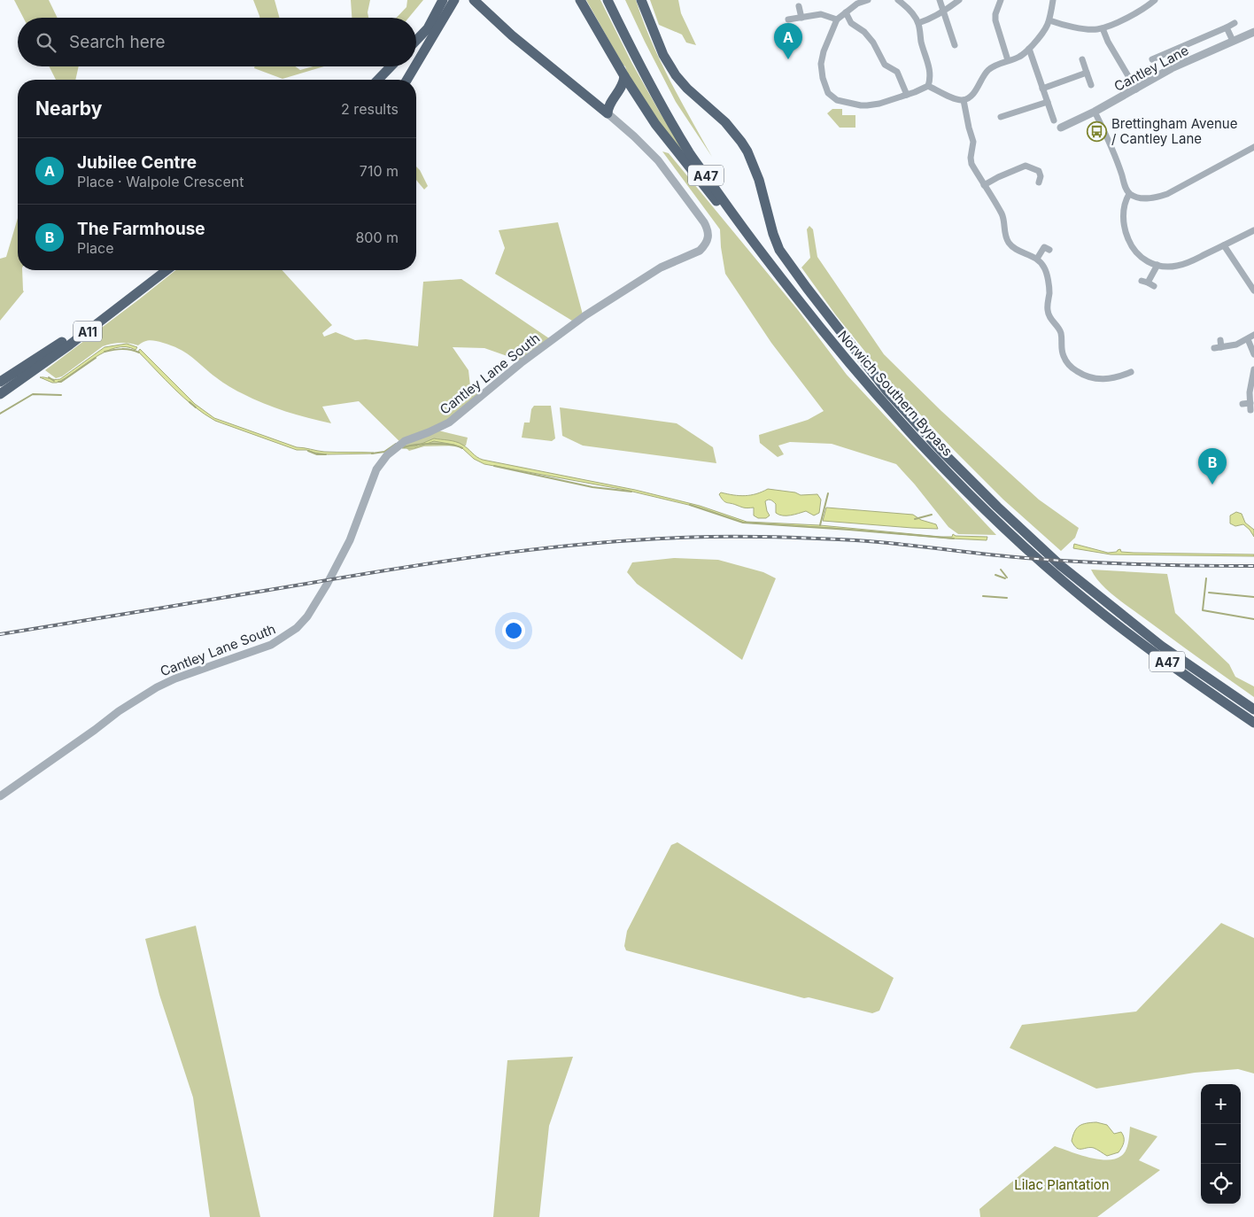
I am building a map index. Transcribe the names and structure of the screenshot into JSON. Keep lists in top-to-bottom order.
{
  "streets": {
    "highway": ["A47", "A11", "Norwich Southern Bypass"],
    "street": ["Cantley Lane", "Cantley Lane South"]
  },
  "crossings": [
    ["A47", "Norwich Southern Bypass"]
  ],
  "parks": ["Lilac Plantation"],
  "places": {
    "bus stop": ["Brettingham Avenue / Cantley Lane"]
  },
  "page": {
    "search": "Search here",
    "pins": ["A", "B"],
    "heading": ["Nearby", "2 results"],
    "list": [
      {
        "mark": "A",
        "name": "Jubilee Centre",
        "note": "Place · Walpole Crescent",
        "value": "710 m"
      },
      {
        "mark": "B",
        "name": "The Farmhouse",
        "note": "Place",
        "value": "800 m"
      }
    ],
    "map_buttons": ["+", "−"]
  }
}
